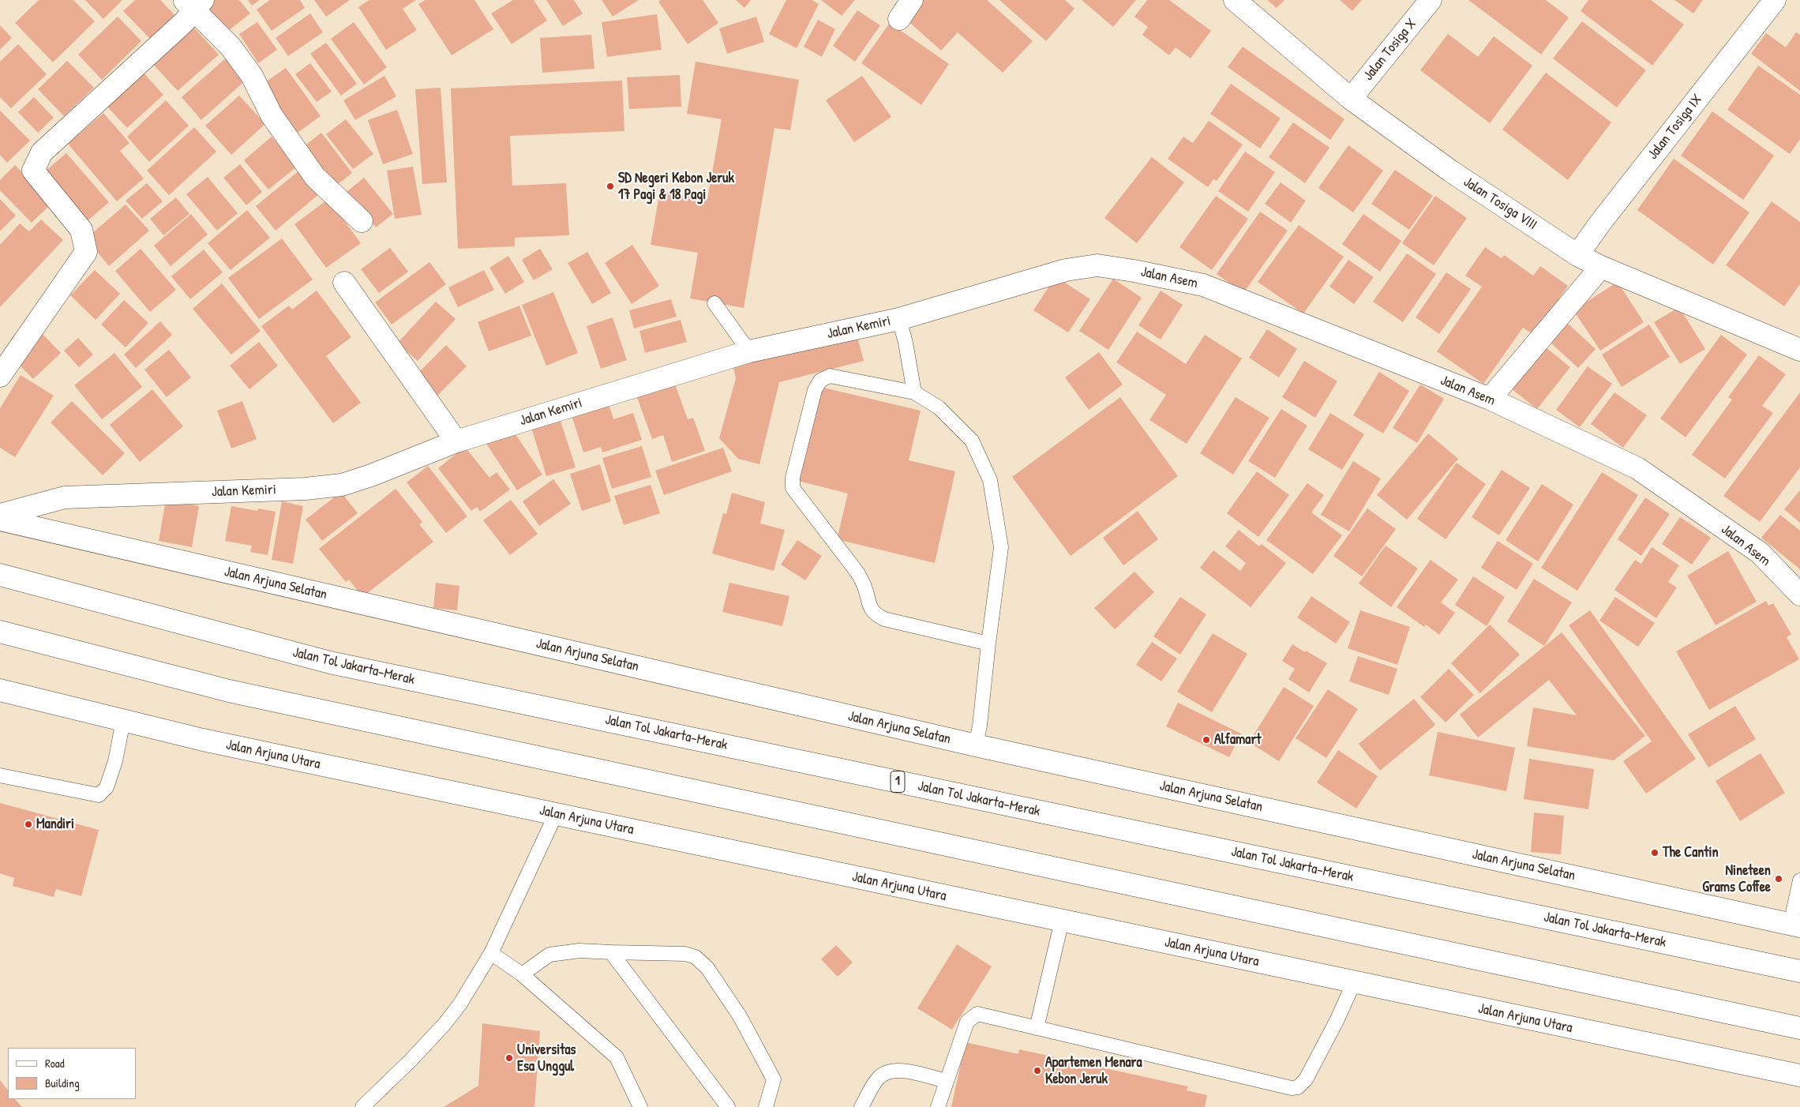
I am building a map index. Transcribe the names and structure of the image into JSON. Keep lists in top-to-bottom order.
{
  "streets": {
    "main road": [
      "Jalan Tosiga X",
      "Jalan Tosiga IX",
      "Jalan Tosiga VIII",
      "Jalan Asem",
      "Jalan Kemiri",
      "Jalan Arjuna Selatan",
      "Jalan Tol Jakarta–Merak",
      "Jalan Arjuna Utara",
      "1"
    ]
  },
  "crossings": [
    ["Jalan Tosiga X", "Jalan Tosiga VIII"],
    ["Jalan Tosiga IX", "Jalan Tosiga VIII"],
    ["Jalan Asem", "Jalan Kemiri"]
  ],
  "places": [
    "SD Negeri Kebon Jeruk 17 Pagi & 18 Pagi",
    "Alfamart",
    "Mandiri",
    "The Cantin",
    "Nineteen Grams Coffee",
    "Universitas Esa Unggul",
    "Apartemen Menara Kebon Jeruk"
  ],
  "legend": ["Road", "Building"]
}
